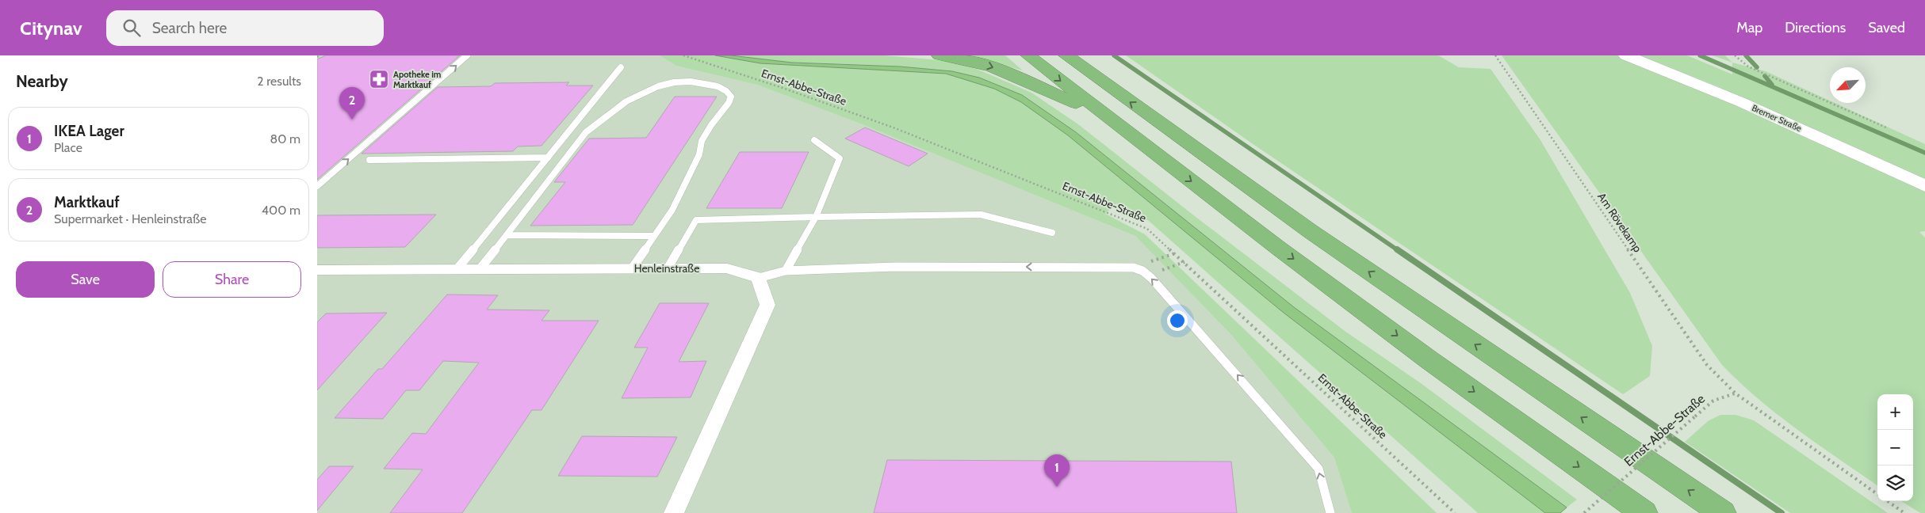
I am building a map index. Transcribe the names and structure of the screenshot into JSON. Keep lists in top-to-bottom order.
{
  "streets": {
    "street": ["Bremer Straße", "Henleinstraße"],
    "path": ["Ernst-Abbe-Straße", "Am Rövekamp"]
  },
  "crossings": [
    ["Ernst-Abbe-Straße", "Am Rövekamp"]
  ],
  "places": {
    "pharmacy": ["Apotheke im Marktkauf"]
  },
  "north": "bottom left",
  "page": {
    "header": "Citynav",
    "search": "Search here",
    "nav": ["Map", "Directions", "Saved"],
    "heading": ["Nearby", "2 results"],
    "pins": ["2", "1"],
    "list": [
      {
        "mark": "1",
        "name": "IKEA Lager",
        "note": "Place",
        "value": "80 m"
      },
      {
        "mark": "2",
        "name": "Marktkauf",
        "note": "Supermarket · Henleinstraße",
        "value": "400 m"
      }
    ],
    "buttons": ["Save", "Share"],
    "map_buttons": ["+", "−"]
  }
}
